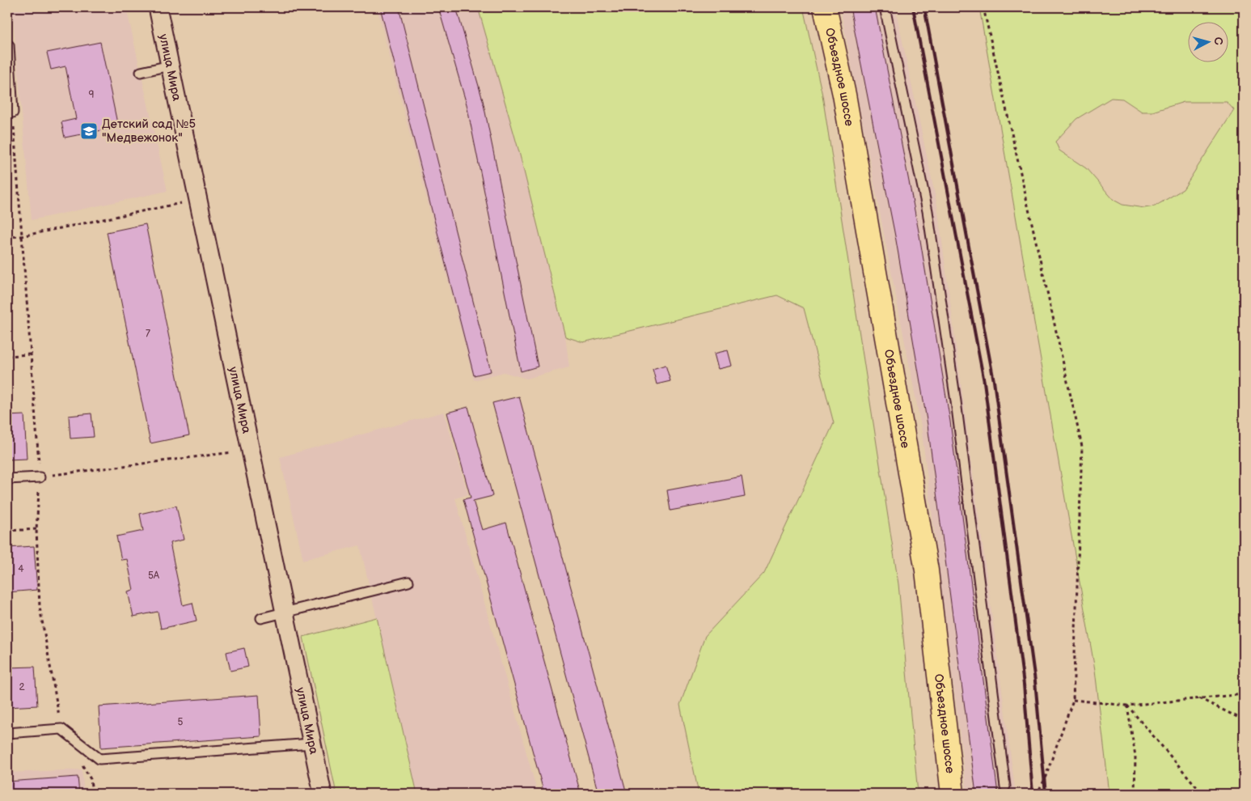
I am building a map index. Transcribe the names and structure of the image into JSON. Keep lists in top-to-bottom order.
{
  "streets": {
    "main road": ["Объездное шоссе"],
    "street": ["улица Мира"]
  },
  "places": {
    "school or university": ["Детский сад №5 \"Медвежонок\""]
  },
  "house_numbers": [
    "9",
    "7",
    "4",
    "5А",
    "2",
    "5"
  ],
  "north": "right"
}
